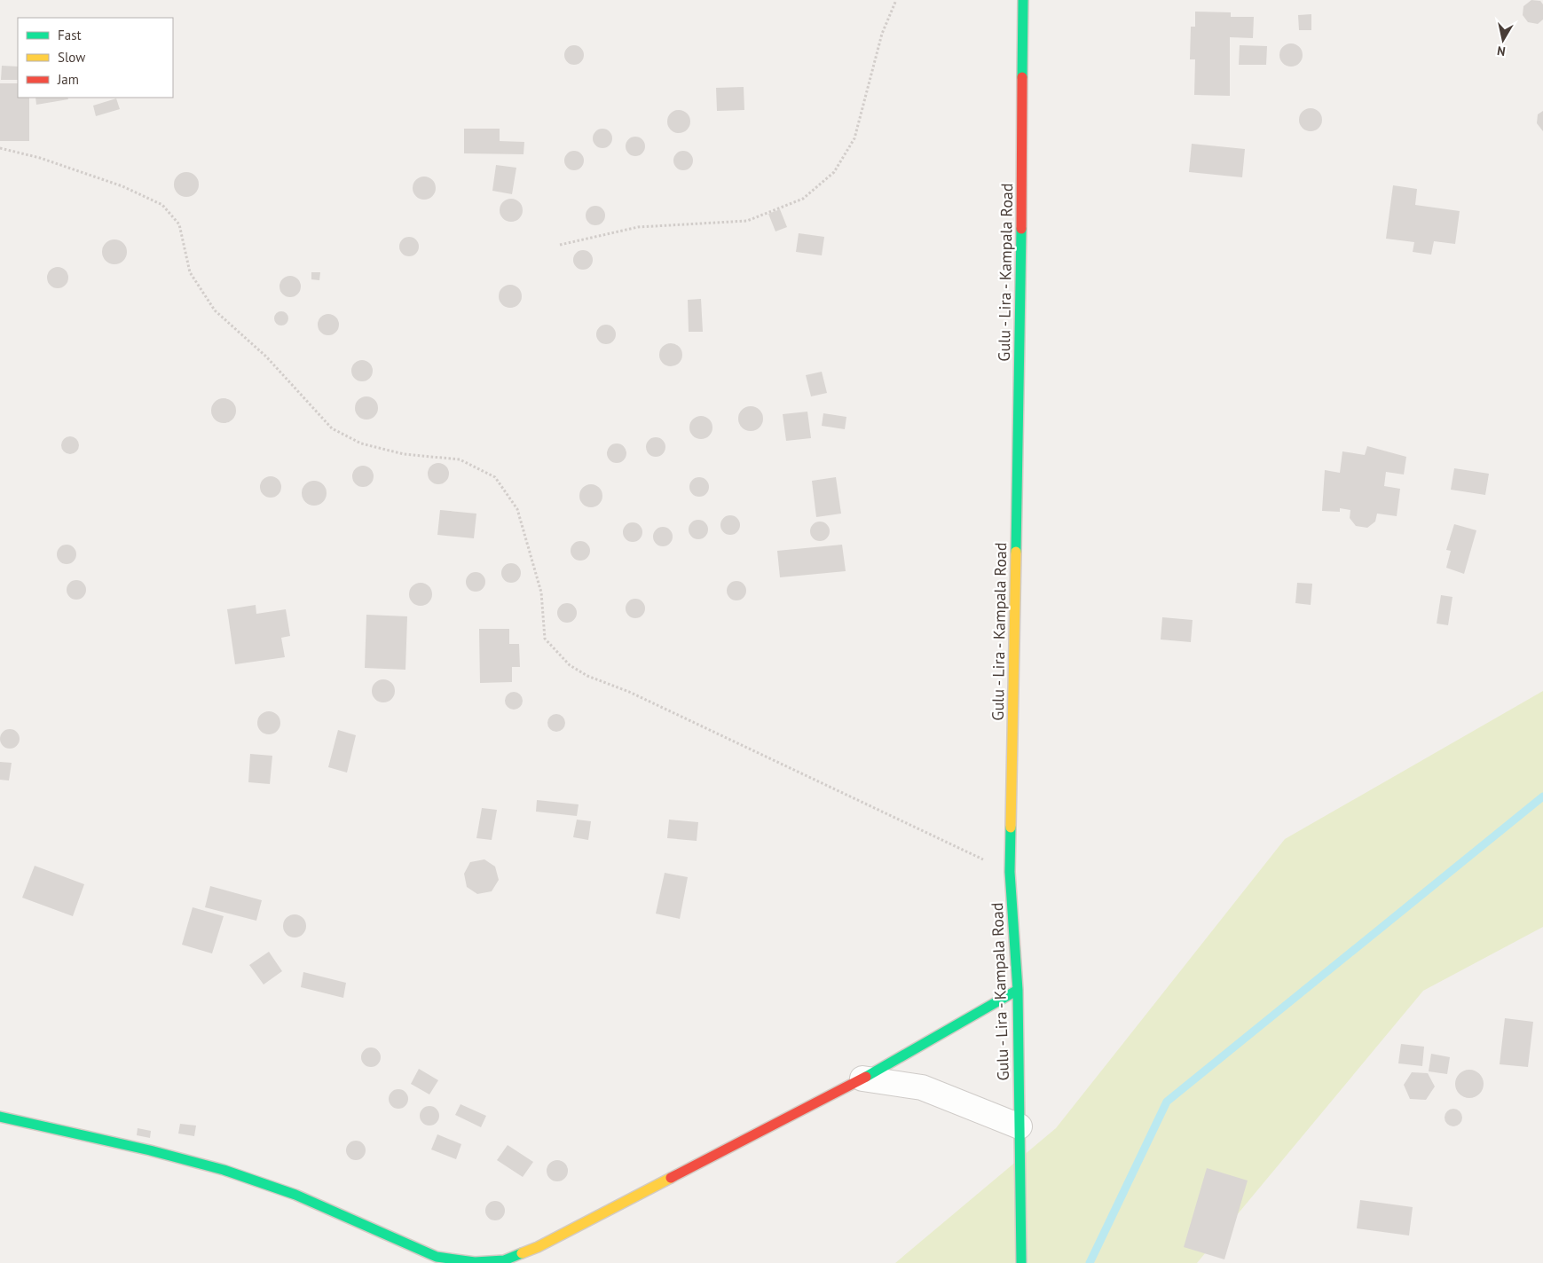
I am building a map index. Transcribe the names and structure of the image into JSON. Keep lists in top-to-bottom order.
{
  "streets": {
    "main road": ["Gulu - Lira - Kampala Road"]
  },
  "legend": ["Fast", "Slow", "Jam"],
  "north": "bottom"
}
